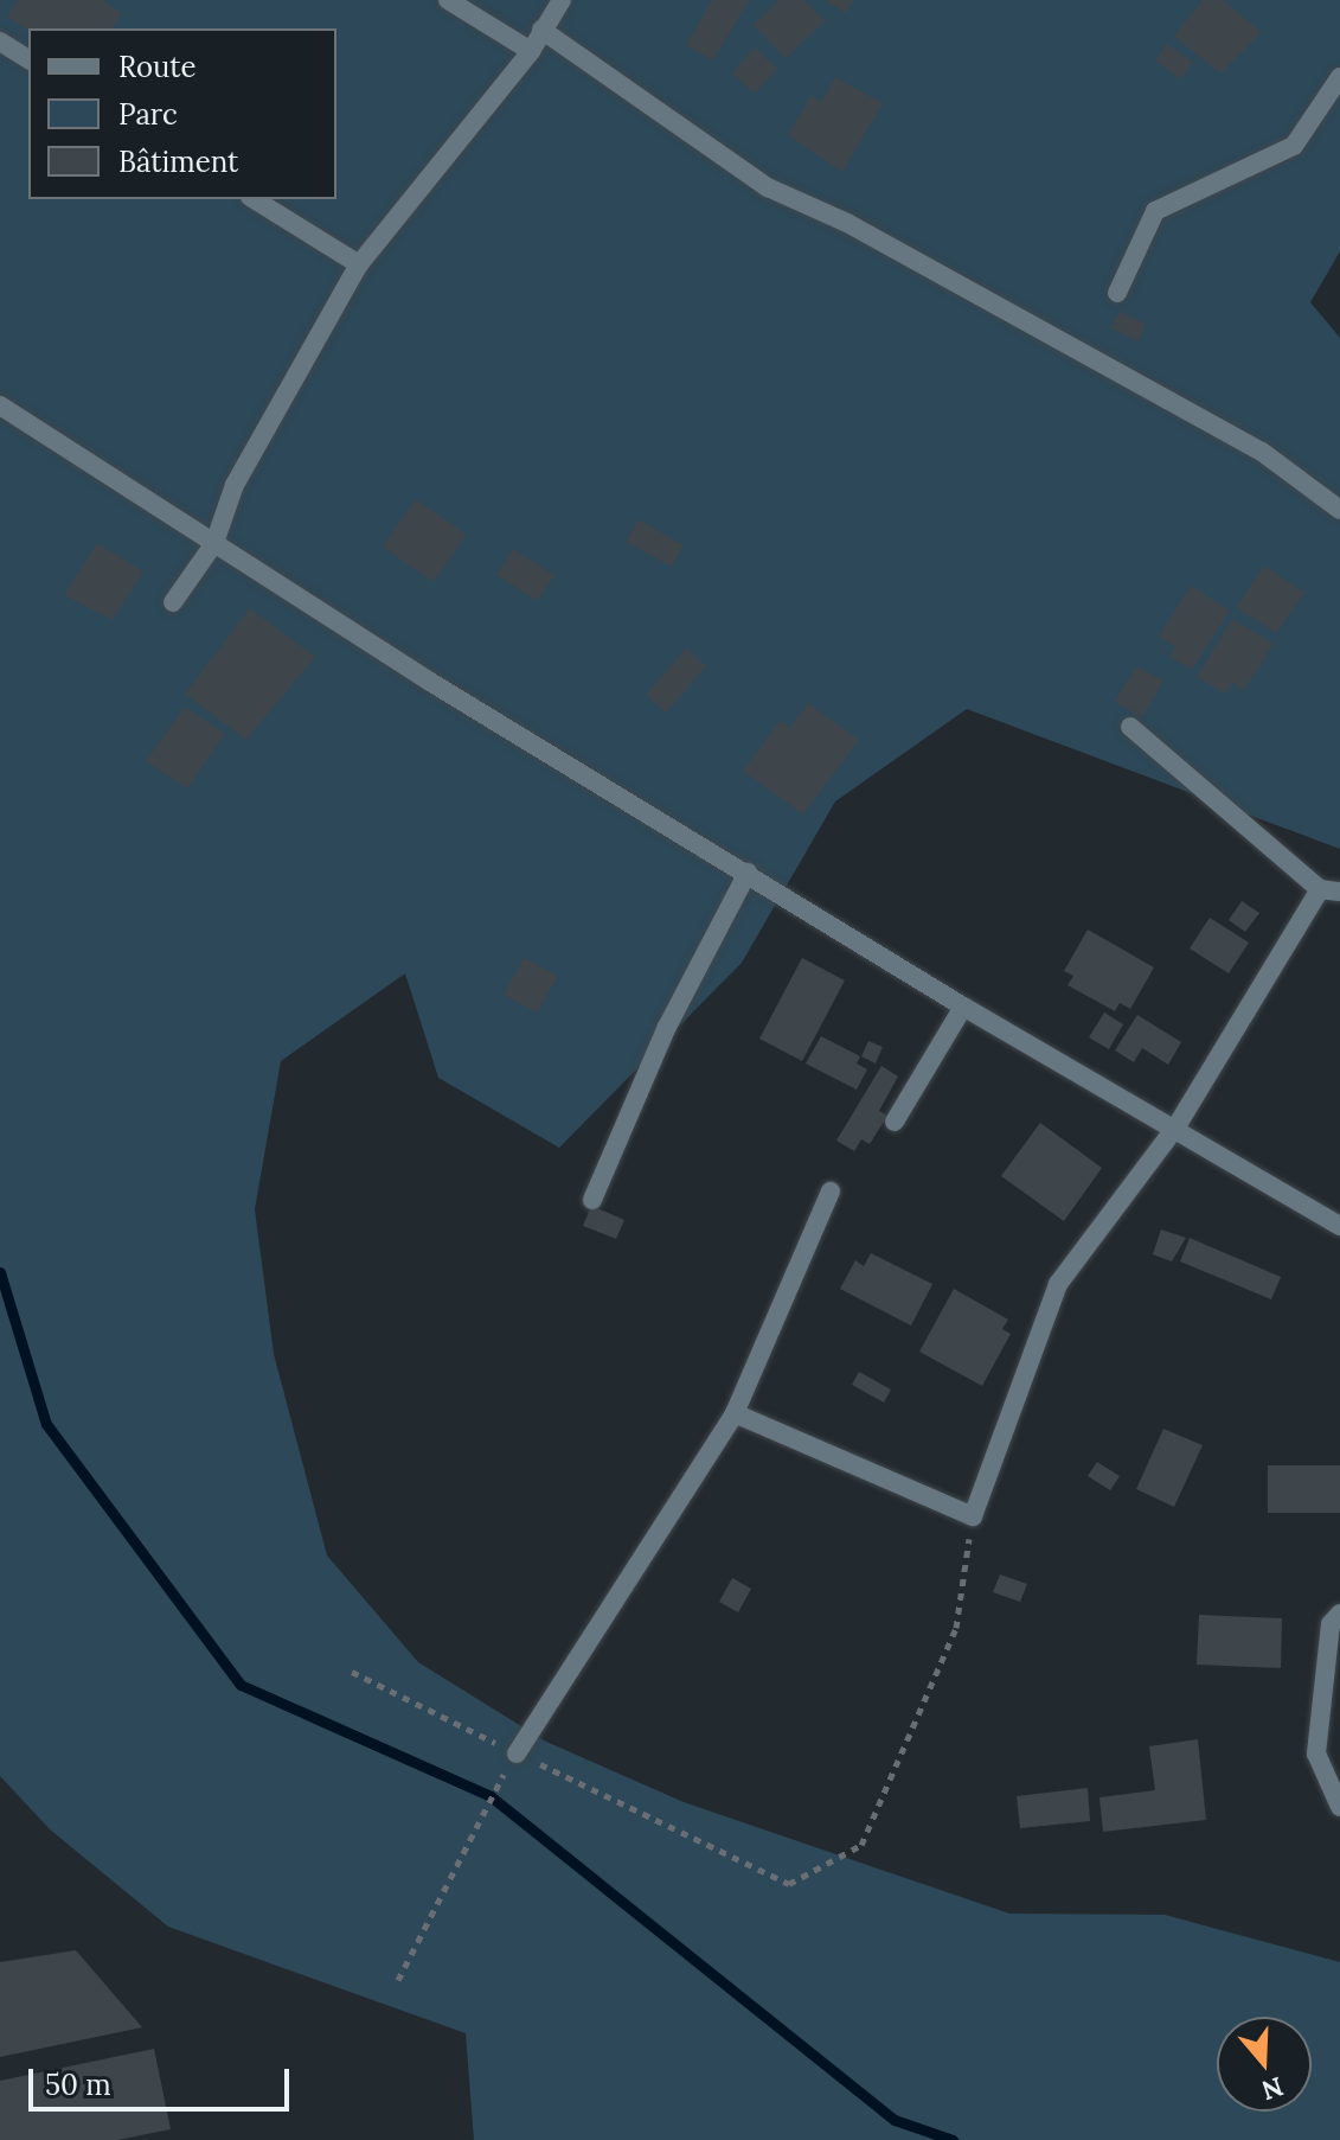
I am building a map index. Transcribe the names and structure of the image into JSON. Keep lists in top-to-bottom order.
{
  "legend": ["Route", "Parc", "Bâtiment"],
  "scale_bar": "50 m",
  "north": "bottom"
}
